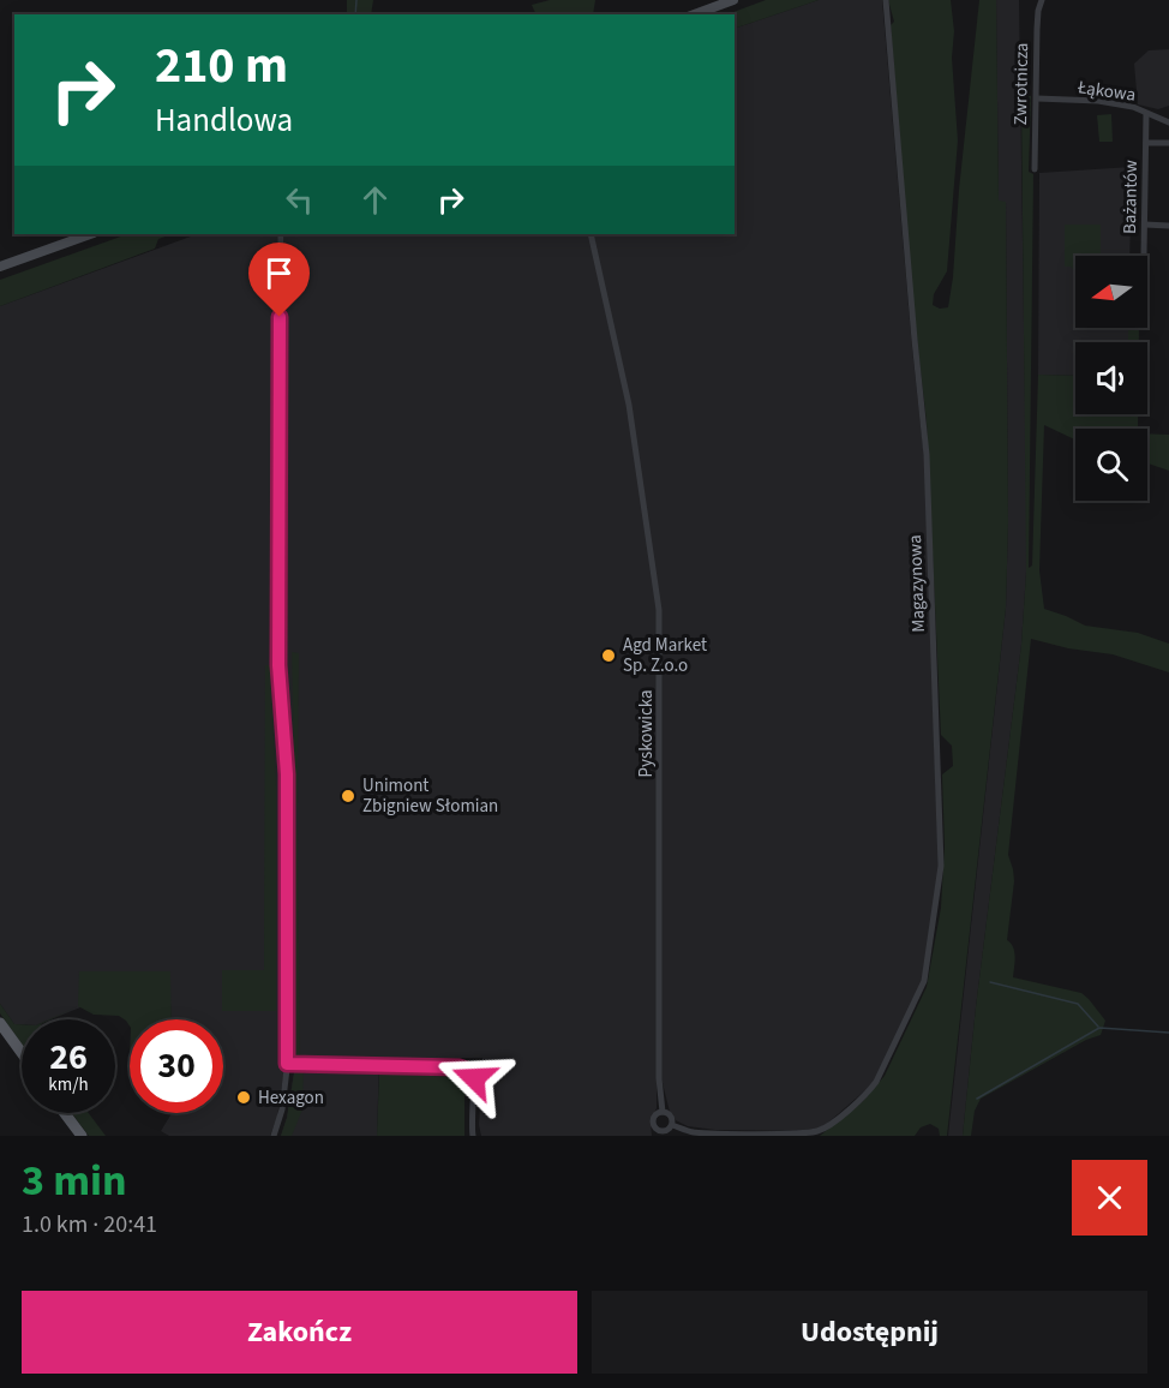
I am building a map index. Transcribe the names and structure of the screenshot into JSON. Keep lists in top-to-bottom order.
{
  "streets": {
    "street": [
      "Zwrotnicza",
      "Łąkowa",
      "Bażantów",
      "Magazynowa",
      "Pyskowicka"
    ]
  },
  "crossings": [
    ["Zwrotnicza", "Łąkowa"],
    ["Łąkowa", "Bażantów"],
    ["Magazynowa", "Pyskowicka"]
  ],
  "places": ["Agd Market Sp. Z.o.o", "Unimont Zbigniew Słomian", "Hexagon"],
  "north": "left",
  "page": {
    "turn": ["210 m", "Handlowa"],
    "speed": "26 km/h",
    "limit": "30",
    "heading": ["3 min", "1.0 km · 20:41"],
    "buttons": ["Zakończ", "Udostępnij"]
  }
}
